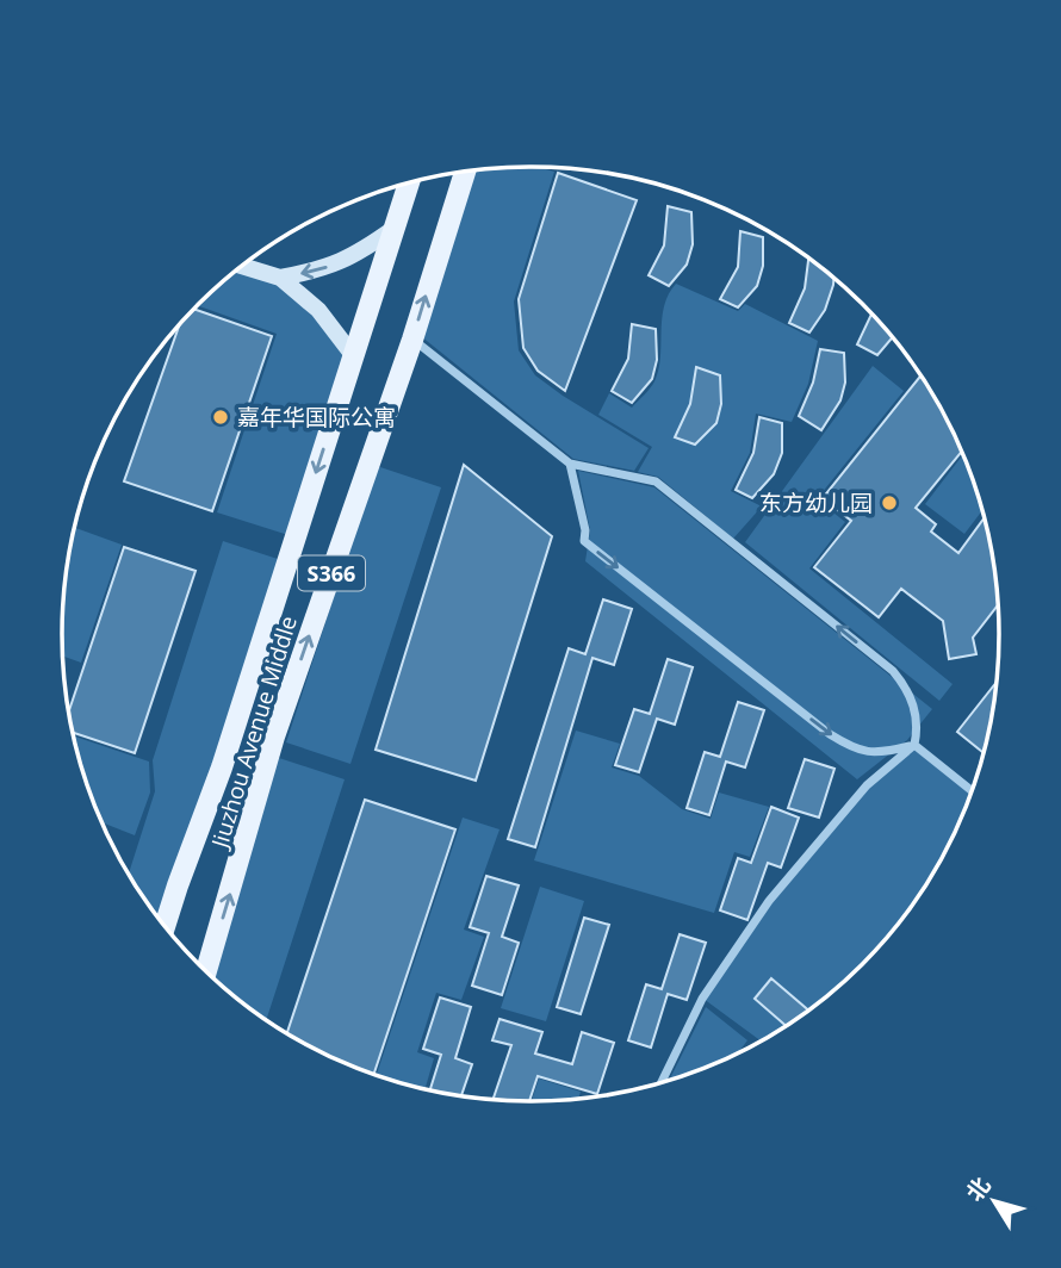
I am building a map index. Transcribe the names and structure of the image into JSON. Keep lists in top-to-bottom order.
{
  "streets": {
    "main road": ["S366", "Jiuzhou Avenue Middle"]
  },
  "places": ["嘉年华国际公寓", "东方幼儿园"],
  "north": "top left"
}
